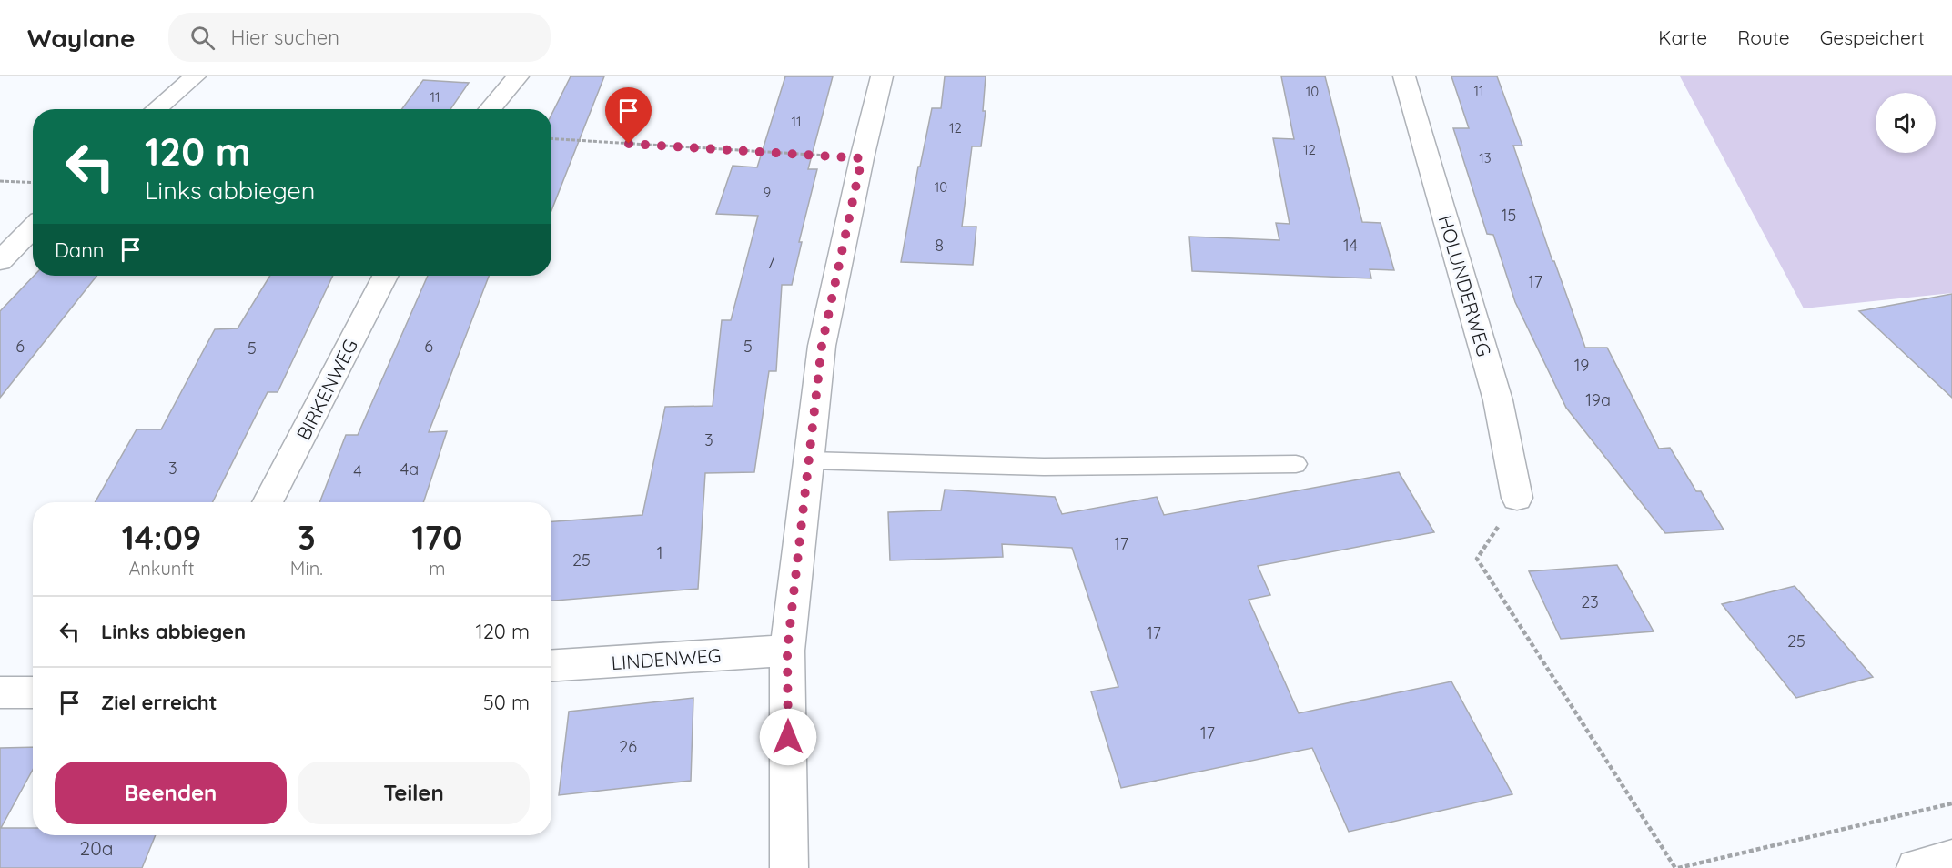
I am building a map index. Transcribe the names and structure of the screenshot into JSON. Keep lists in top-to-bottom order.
{
  "streets": {
    "street": ["HOLUNDERWEG", "BIRKENWEG", "LINDENWEG"]
  },
  "house_numbers": [
    "11",
    "10",
    "11",
    "11",
    "12",
    "12",
    "13",
    "10",
    "9",
    "15",
    "8",
    "14",
    "7",
    "17",
    "6",
    "6",
    "5",
    "5",
    "19",
    "19a",
    "3",
    "3",
    "4a",
    "4",
    "17",
    "1",
    "25",
    "23",
    "17",
    "25",
    "17",
    "26",
    "20a"
  ],
  "page": {
    "header": "Waylane",
    "search": "Hier suchen",
    "nav": ["Karte", "Route", "Gespeichert"],
    "turn": ["120 m", "Links abbiegen"],
    "then": "Dann",
    "eta": [
      "14:09",
      "Ankunft",
      "3",
      "Min.",
      "170",
      "m"
    ],
    "list": [
      {
        "name": "Links abbiegen",
        "value": "120 m"
      },
      {
        "name": "Ziel erreicht",
        "value": "50 m"
      }
    ],
    "buttons": ["Beenden", "Teilen"]
  }
}
